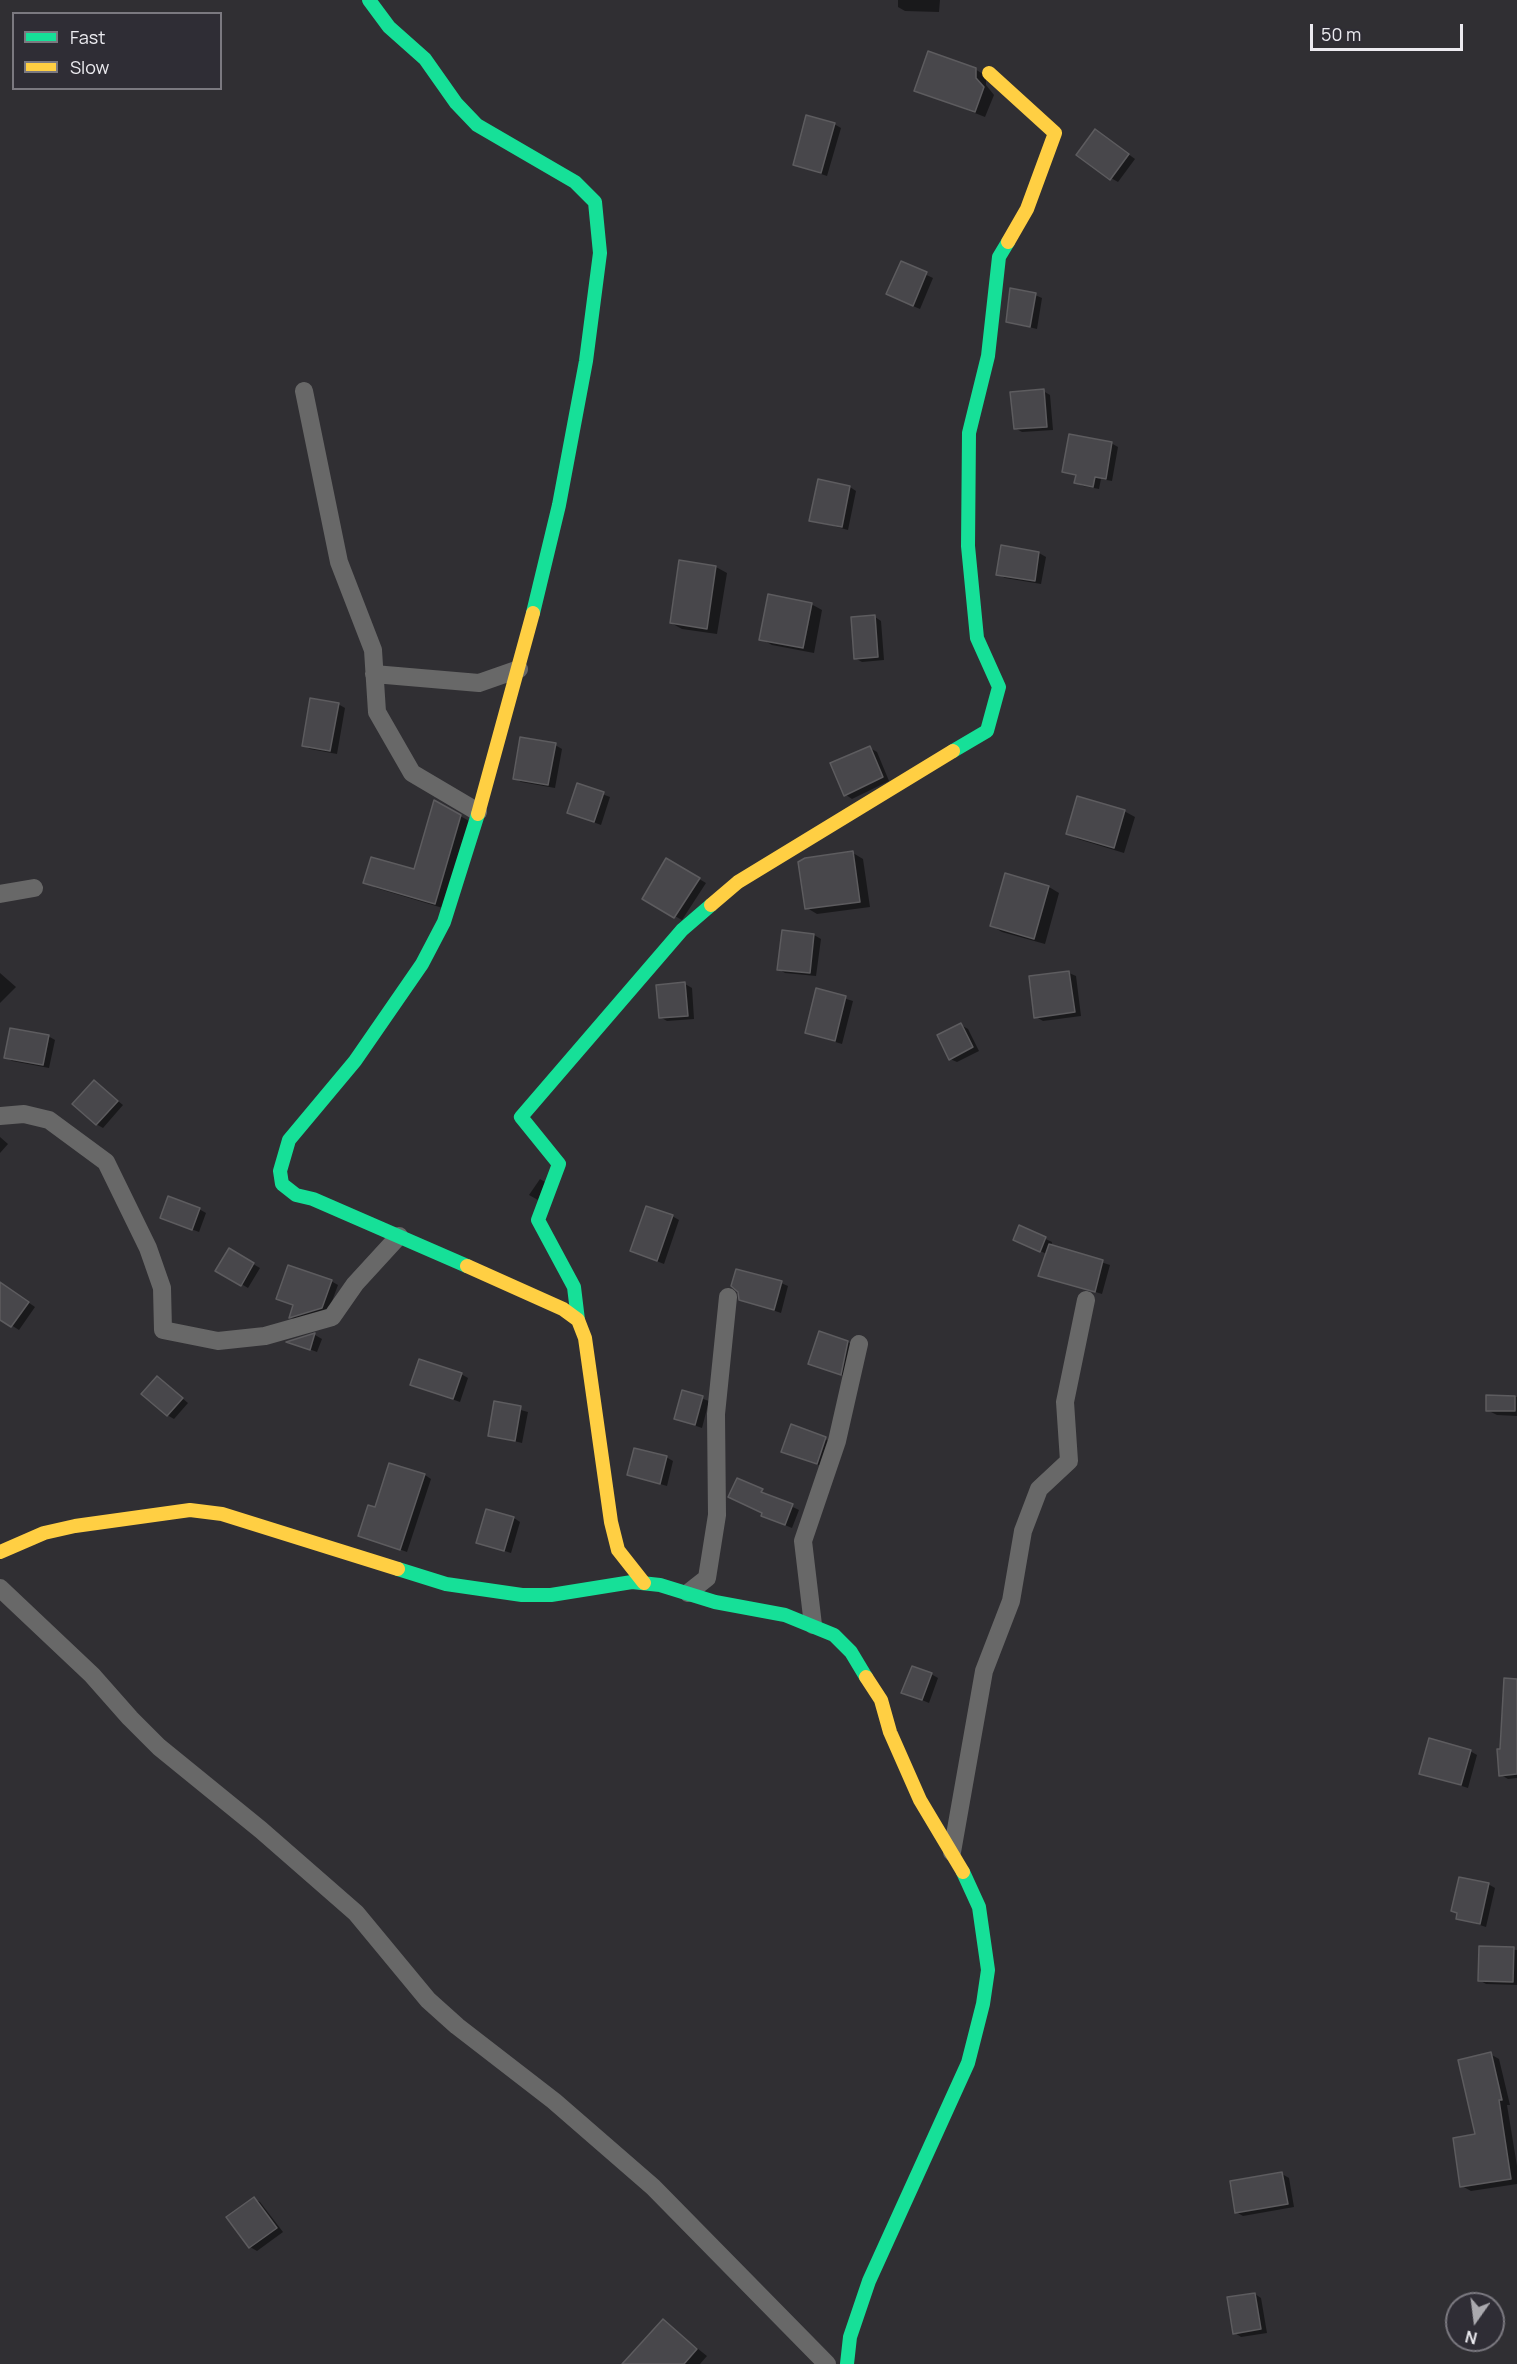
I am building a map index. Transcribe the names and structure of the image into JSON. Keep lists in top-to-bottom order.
{
  "legend": ["Fast", "Slow"],
  "scale_bar": "50 m",
  "north": "bottom"
}
